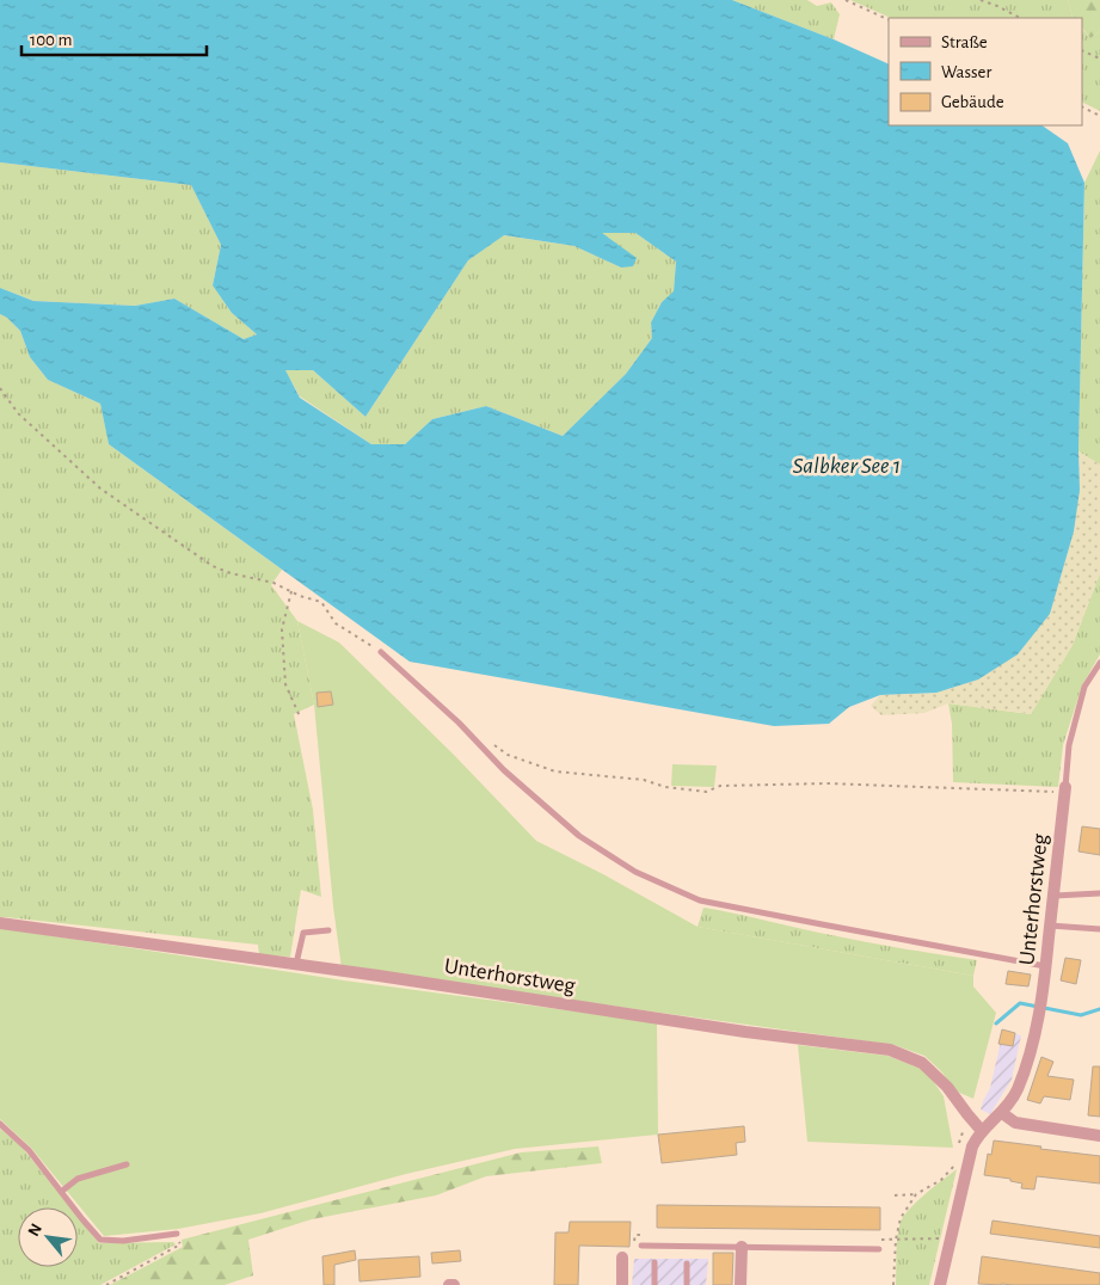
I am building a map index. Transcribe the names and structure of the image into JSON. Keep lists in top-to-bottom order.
{
  "streets": {
    "street": ["Unterhorstweg"]
  },
  "water": ["Salbker See 1"],
  "legend": ["Straße", "Wasser", "Gebäude"],
  "scale_bar": "100 m",
  "north": "top left"
}
